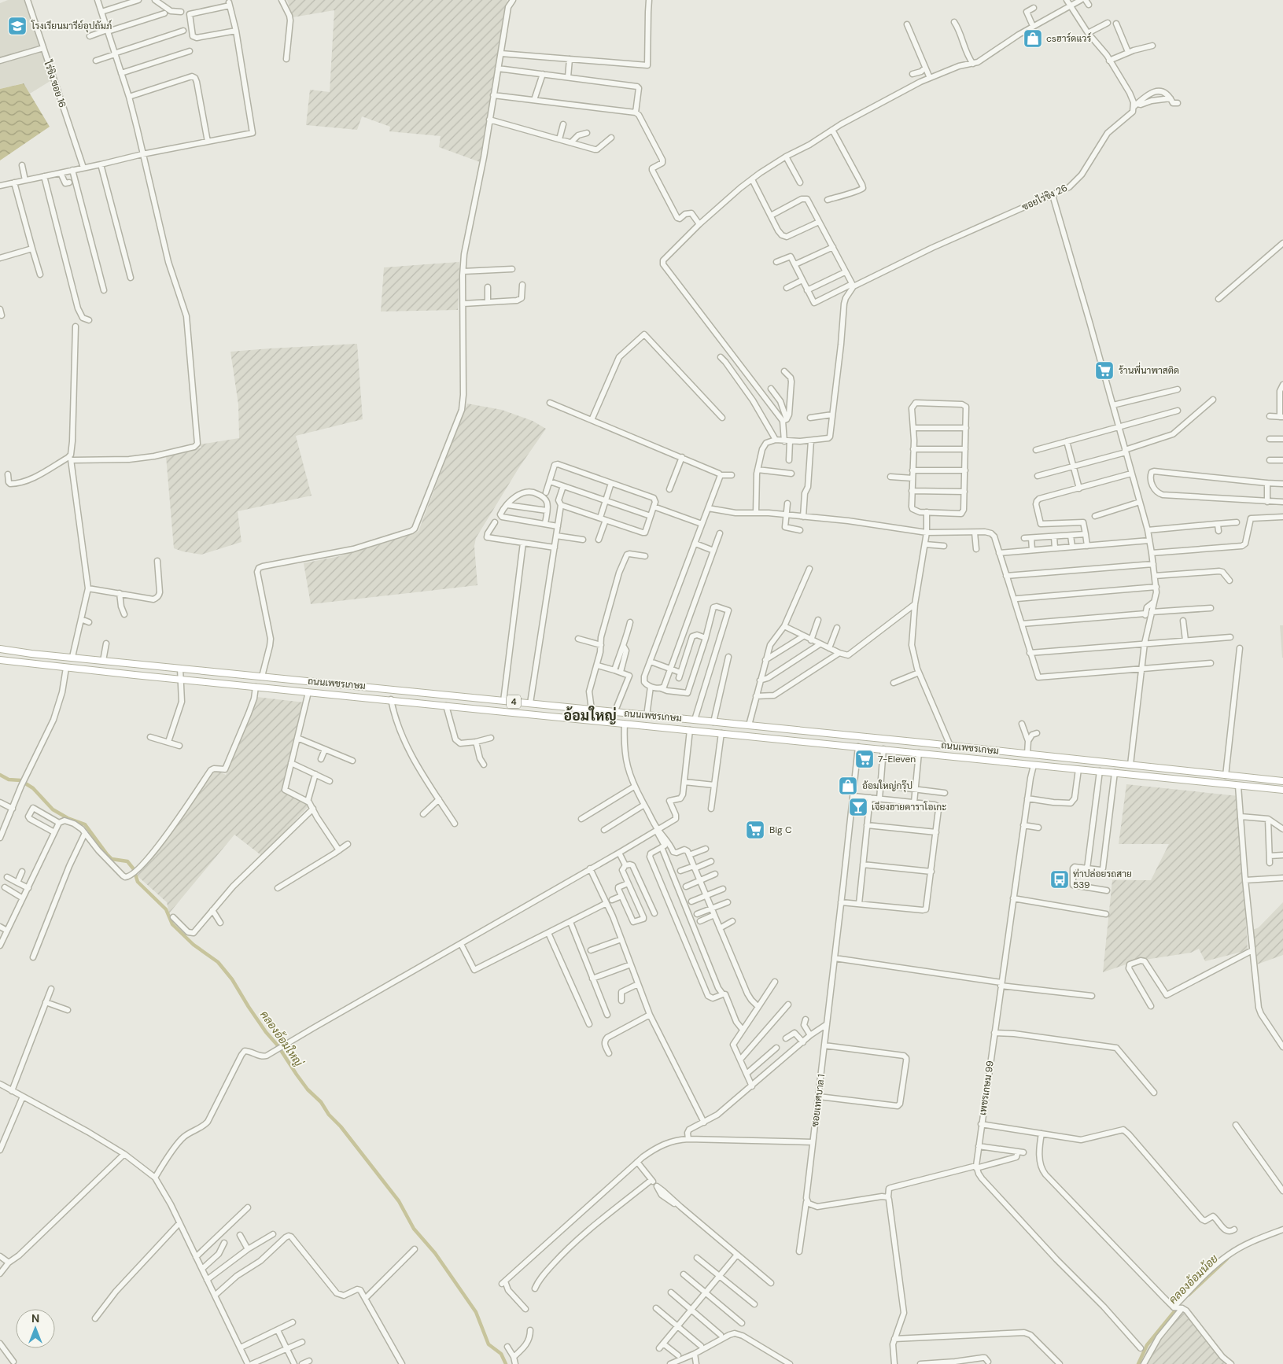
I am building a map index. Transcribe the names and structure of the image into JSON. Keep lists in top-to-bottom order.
{
  "streets": {
    "main road": ["ถนนเพชรเกษม", "4"],
    "street": [
      "ไร่ขิง ซอย 16",
      "ซอยไร่ขิง 26",
      "เพชรเกษม 99",
      "ซอยเทศบาล 1"
    ]
  },
  "crossings": [
    ["ถนนเพชรเกษม", "เพชรเกษม 99"],
    ["ถนนเพชรเกษม", "ซอยเทศบาล 1"]
  ],
  "districts": ["อ้อมใหญ่"],
  "water": ["คลองอ้อมใหญ่", "คลองอ้อมน้อย"],
  "places": {
    "school or university": ["โรงเรียนมารีย์อุปถัมภ์"],
    "shop": ["csฮาร์ดแวร์", "อ้อมใหญ่กรุ๊ป"],
    "supermarket": ["ร้านพี่นาพาสติด", "7-Eleven", "Big C"],
    "bar": ["เจียงฮายคาราโอเกะ"],
    "bus stop": ["ท่าปล่อยรถสาย 539"]
  },
  "north": "top"
}
